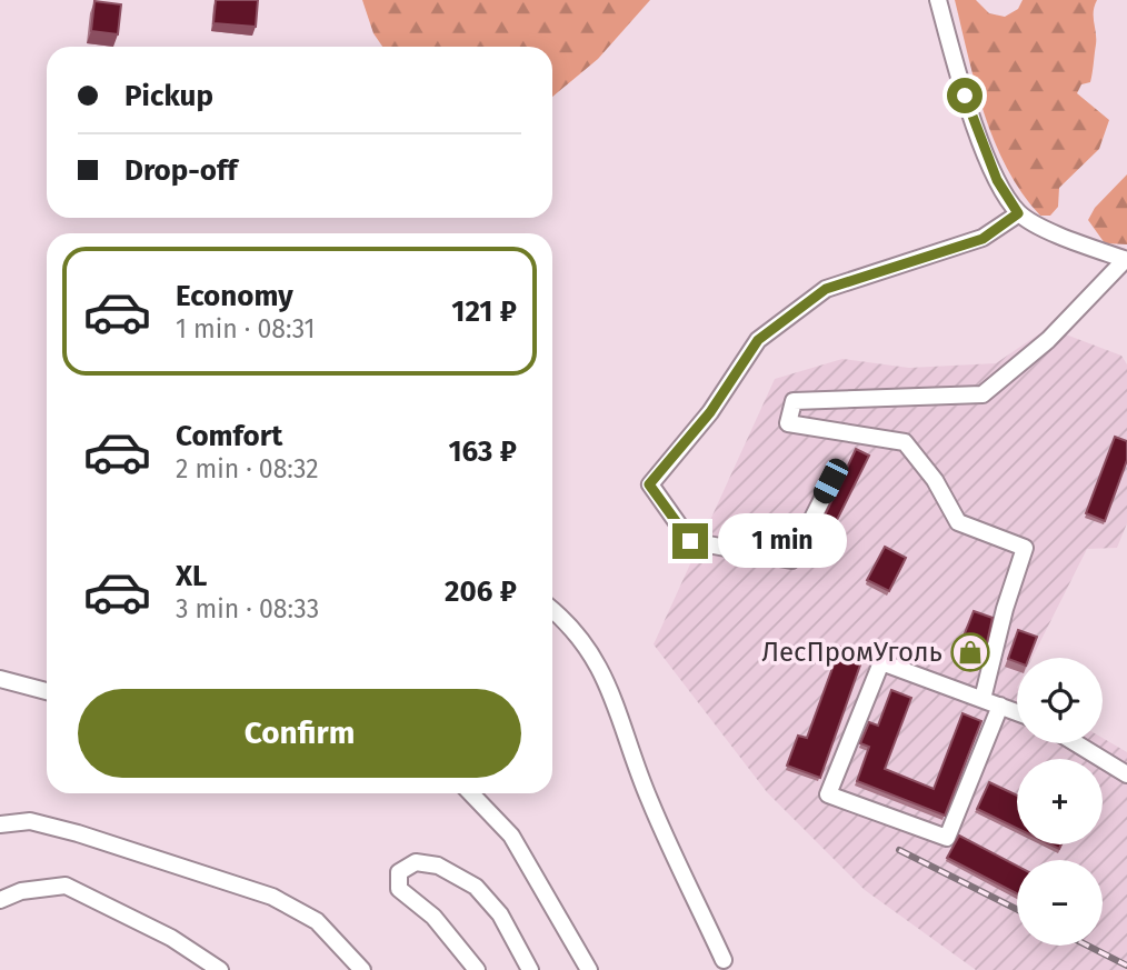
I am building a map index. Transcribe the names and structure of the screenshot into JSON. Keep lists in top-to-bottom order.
{
  "places": {
    "shop": ["ЛесПромУголь"]
  },
  "page": {
    "banner": ["Pickup", "Drop-off"],
    "list": [
      {
        "name": "Economy",
        "note": "1 min · 08:31",
        "value": "121 ₽"
      },
      {
        "name": "Comfort",
        "note": "2 min · 08:32",
        "value": "163 ₽"
      },
      {
        "name": "XL",
        "note": "3 min · 08:33",
        "value": "206 ₽"
      }
    ],
    "bubble": "1 min",
    "map_buttons": ["+", "−"],
    "buttons": "Confirm"
  }
}
